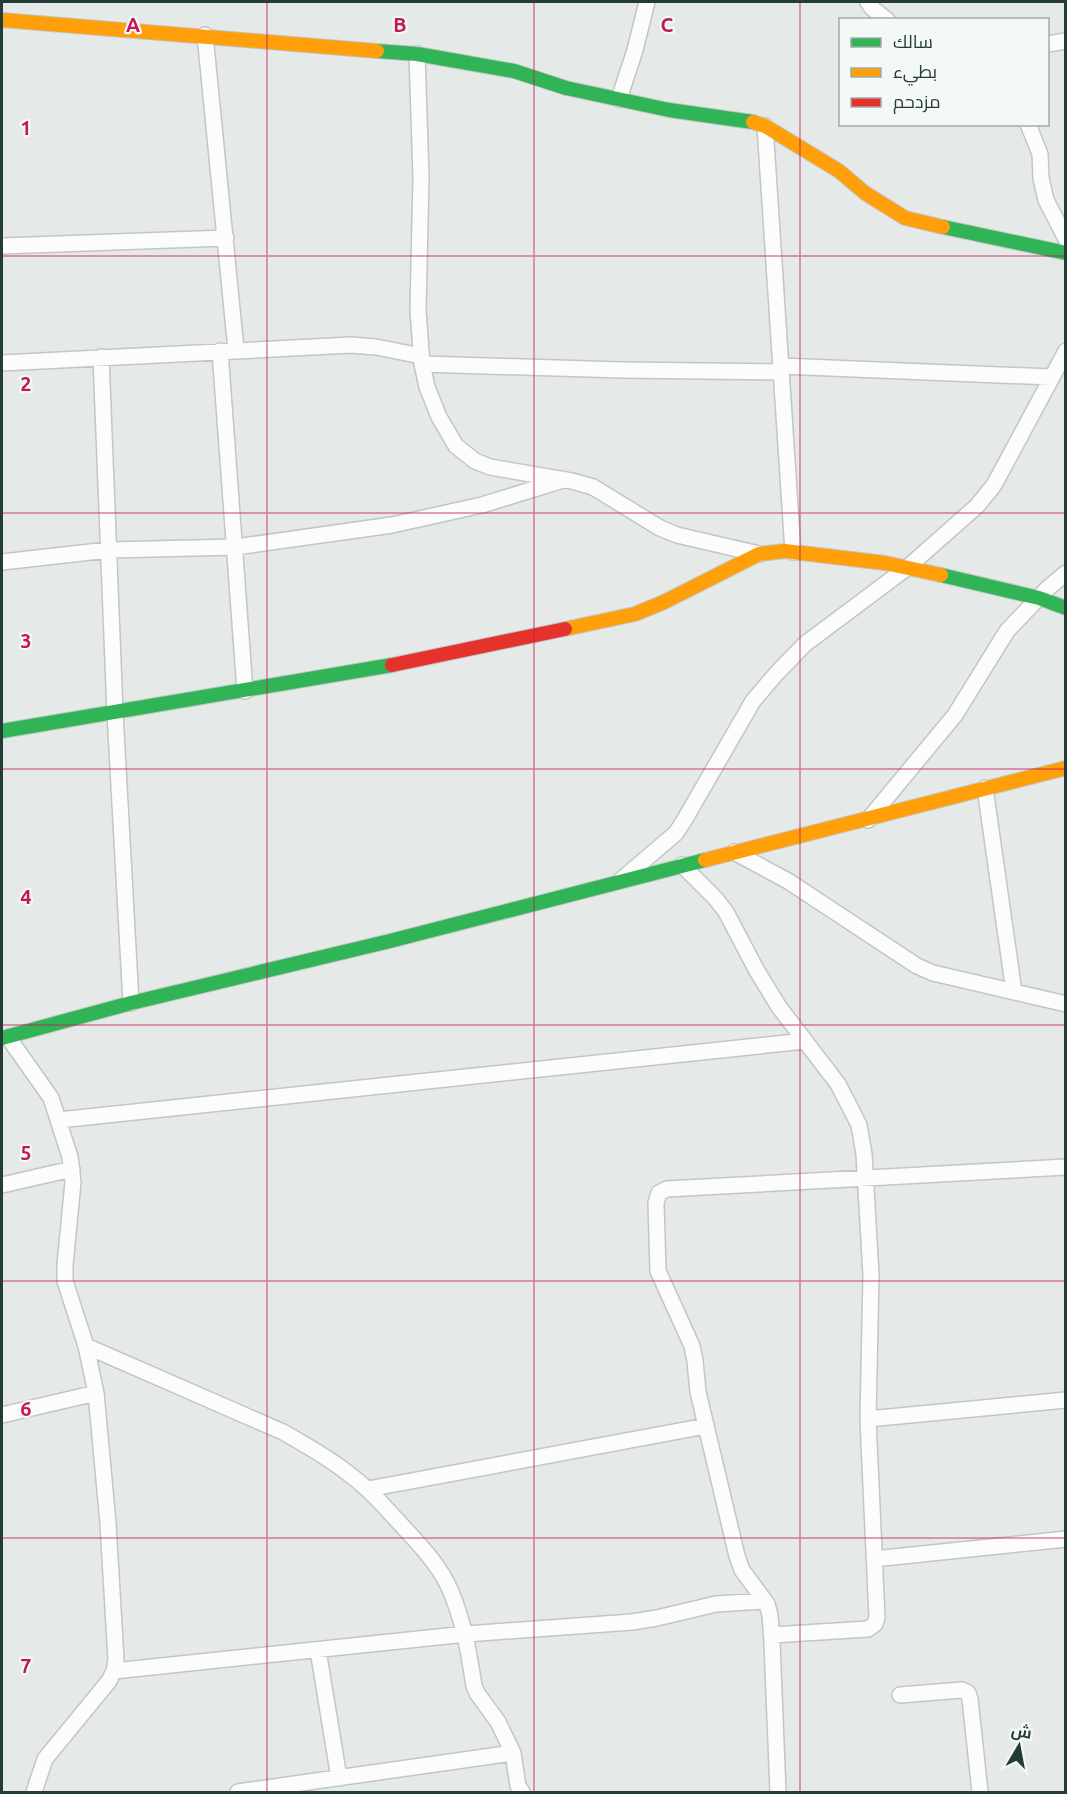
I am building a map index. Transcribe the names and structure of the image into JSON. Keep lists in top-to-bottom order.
{
  "legend": ["سالك", "بطيء", "مزدحم"],
  "north": "top",
  "grid": {
    "columns": ["A", "B", "C"],
    "rows": [
      "1",
      "2",
      "3",
      "4",
      "5",
      "6",
      "7"
    ]
  }
}
